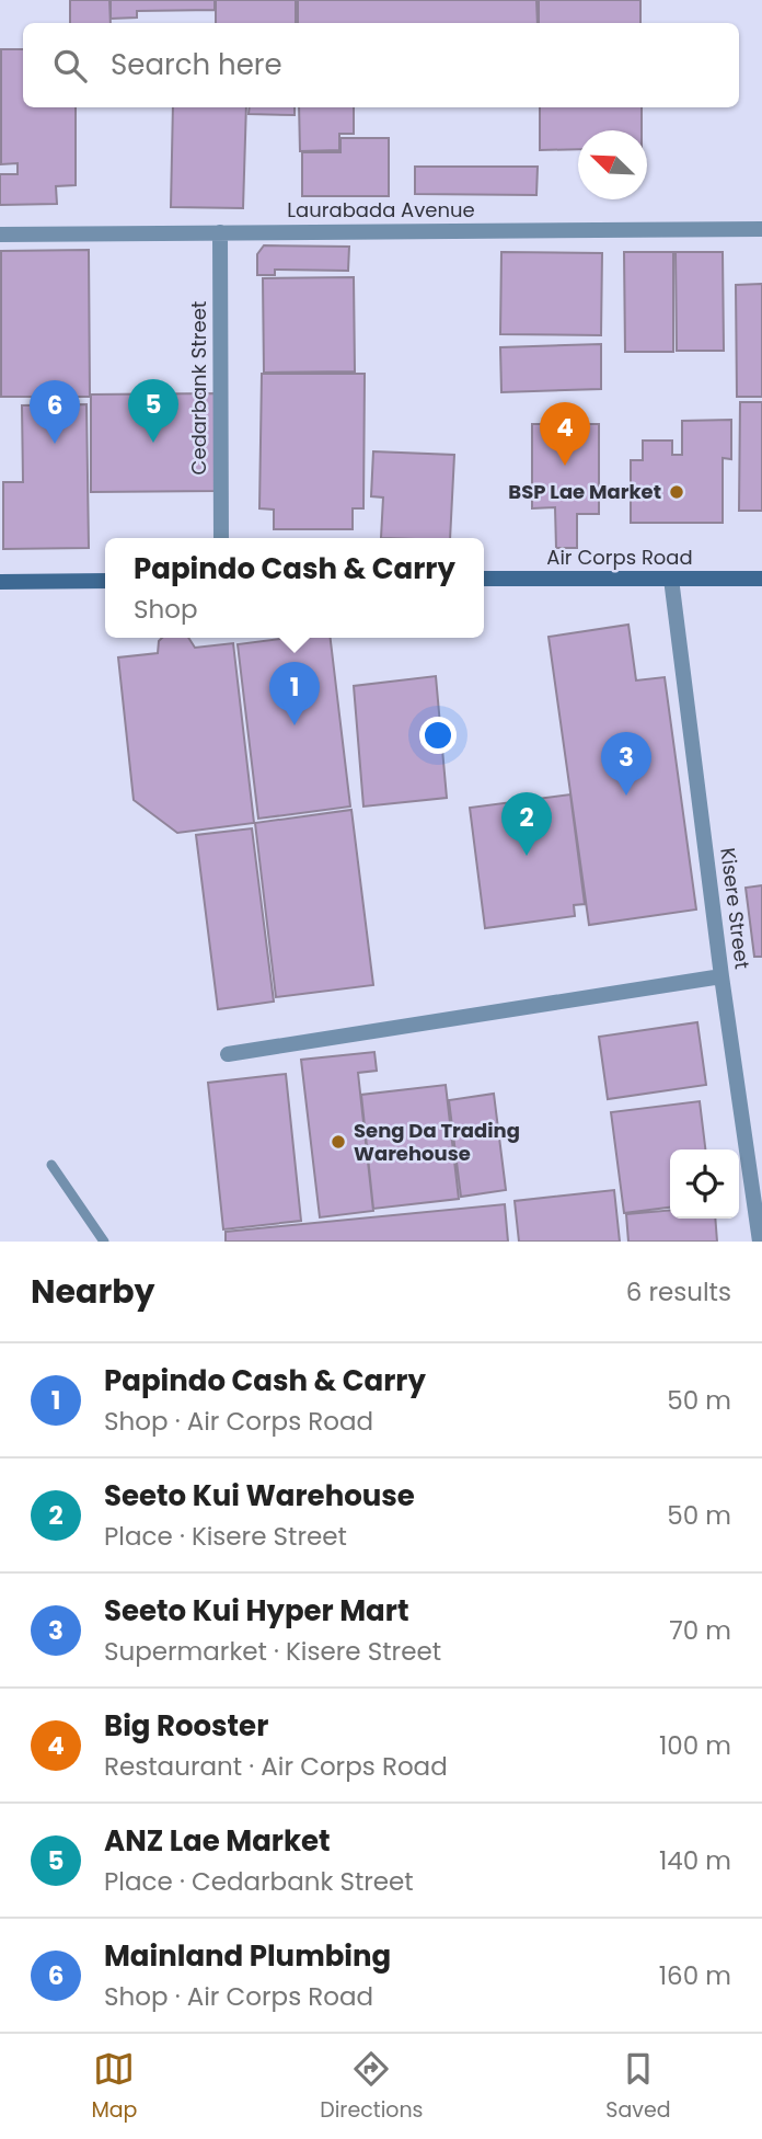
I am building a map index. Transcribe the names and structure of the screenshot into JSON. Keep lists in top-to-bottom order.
{
  "streets": {
    "street": [
      "Laurabada Avenue",
      "Cedarbank Street",
      "Air Corps Road",
      "Kisere Street"
    ]
  },
  "crossings": [
    ["Laurabada Avenue", "Cedarbank Street"],
    ["Air Corps Road", "Kisere Street"]
  ],
  "places": ["BSP Lae Market", "Seng Da Trading Warehouse"],
  "north": "top left",
  "page": {
    "search": "Search here",
    "pins": [
      "5",
      "6",
      "4",
      "1",
      "3",
      "2"
    ],
    "popup": ["Papindo Cash & Carry", "Shop"],
    "heading": ["Nearby", "6 results"],
    "list": [
      {
        "mark": "1",
        "name": "Papindo Cash & Carry",
        "note": "Shop · Air Corps Road",
        "value": "50 m"
      },
      {
        "mark": "2",
        "name": "Seeto Kui Warehouse",
        "note": "Place · Kisere Street",
        "value": "50 m"
      },
      {
        "mark": "3",
        "name": "Seeto Kui Hyper Mart",
        "note": "Supermarket · Kisere Street",
        "value": "70 m"
      },
      {
        "mark": "4",
        "name": "Big Rooster",
        "note": "Restaurant · Air Corps Road",
        "value": "100 m"
      },
      {
        "mark": "5",
        "name": "ANZ Lae Market",
        "note": "Place · Cedarbank Street",
        "value": "140 m"
      },
      {
        "mark": "6",
        "name": "Mainland Plumbing",
        "note": "Shop · Air Corps Road",
        "value": "160 m"
      }
    ],
    "nav": ["Map", "Directions", "Saved"]
  }
}
